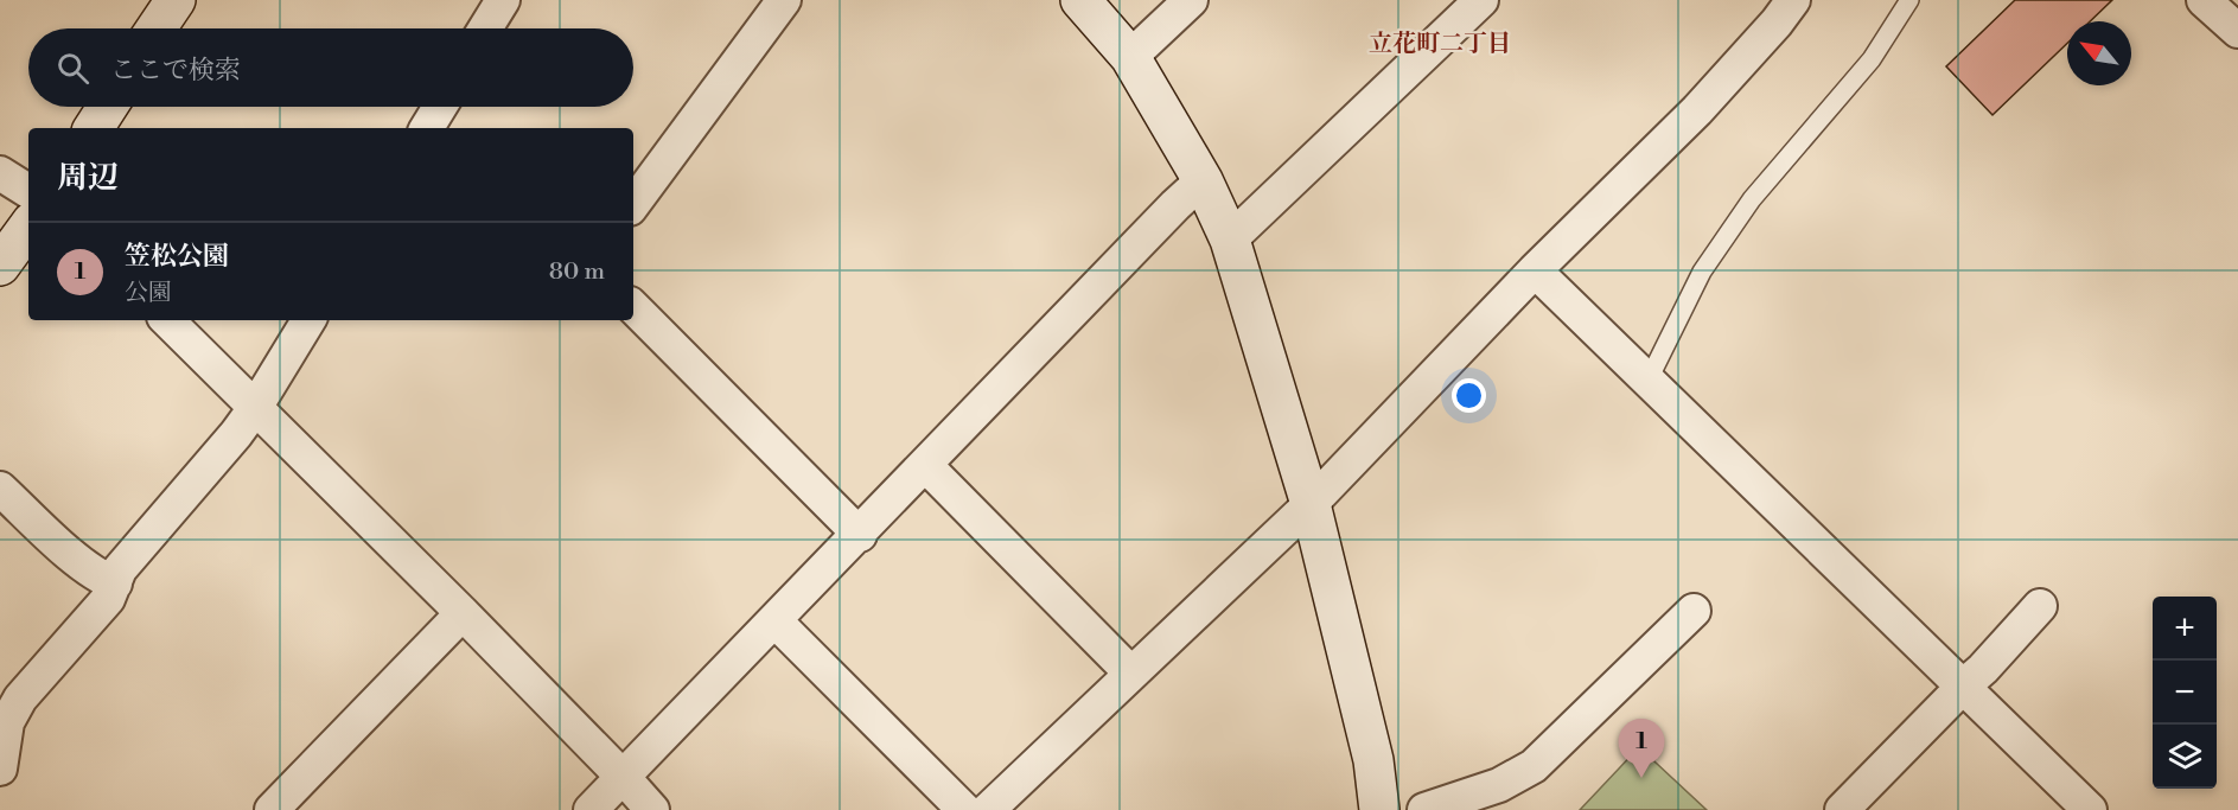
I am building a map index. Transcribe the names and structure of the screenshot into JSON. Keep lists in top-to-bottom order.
{
  "districts": ["立花町二丁目"],
  "north": "top left",
  "page": {
    "search": "ここで検索",
    "heading": "周辺",
    "list": [
      {
        "mark": "1",
        "name": "笠松公園",
        "note": "公園",
        "value": "80 m"
      }
    ],
    "map_buttons": ["+", "−"],
    "pins": "1"
  }
}
